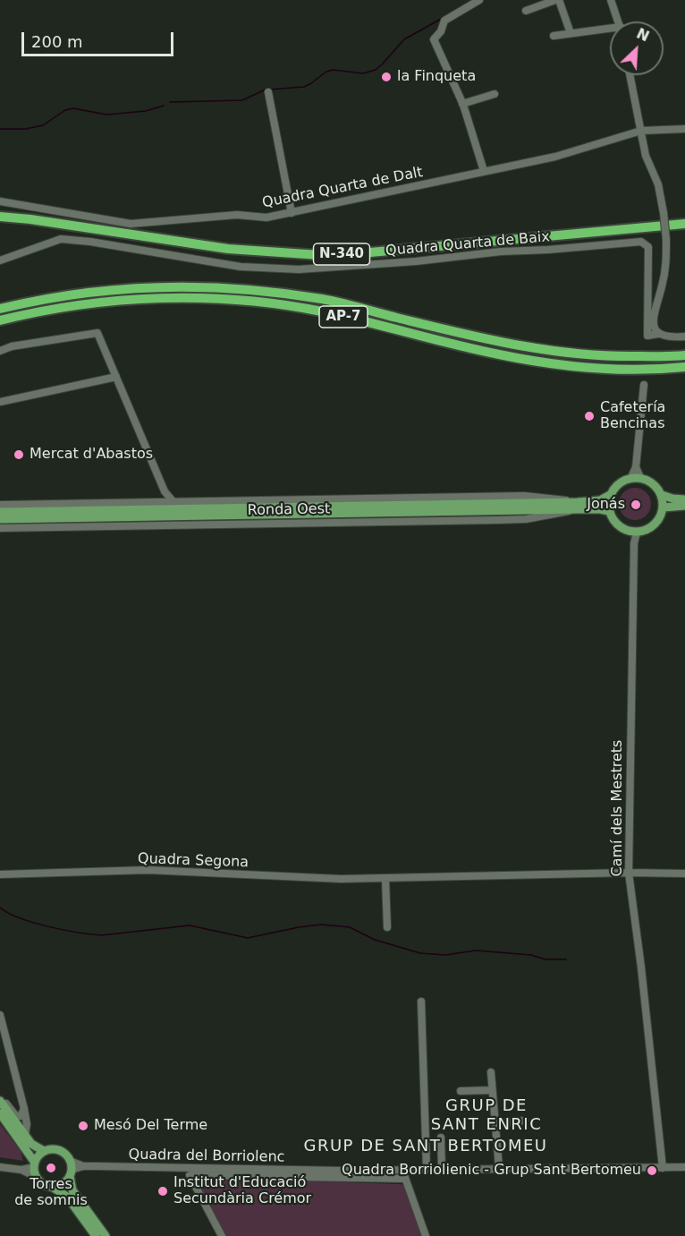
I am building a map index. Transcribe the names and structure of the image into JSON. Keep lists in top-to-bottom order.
{
  "streets": {
    "highway": ["N-340", "AP-7"],
    "main road": ["Ronda Oest"],
    "street": [
      "Quadra Quarta de Dalt",
      "Quadra Quarta de Baix",
      "Camí dels Mestrets",
      "Quadra Segona",
      "Quadra del Borriolenc"
    ]
  },
  "crossings": [
    ["Ronda Oest", "Camí dels Mestrets"],
    ["Camí dels Mestrets", "Quadra Segona"],
    ["Camí dels Mestrets", "Quadra del Borriolenc"]
  ],
  "districts": ["GRUP DE SANT ENRIC", "GRUP DE SANT BERTOMEU"],
  "places": [
    "la Finqueta",
    "Cafetería Bencinas",
    "Mercat d'Abastos",
    "Jonás",
    "Mesó Del Terme",
    "Torres de somnis",
    "Quadra Borriolienic - Grup Sant Bertomeu",
    "Institut d'Educació Secundària Crémor"
  ],
  "scale_bar": "200 m",
  "north": "top right"
}
